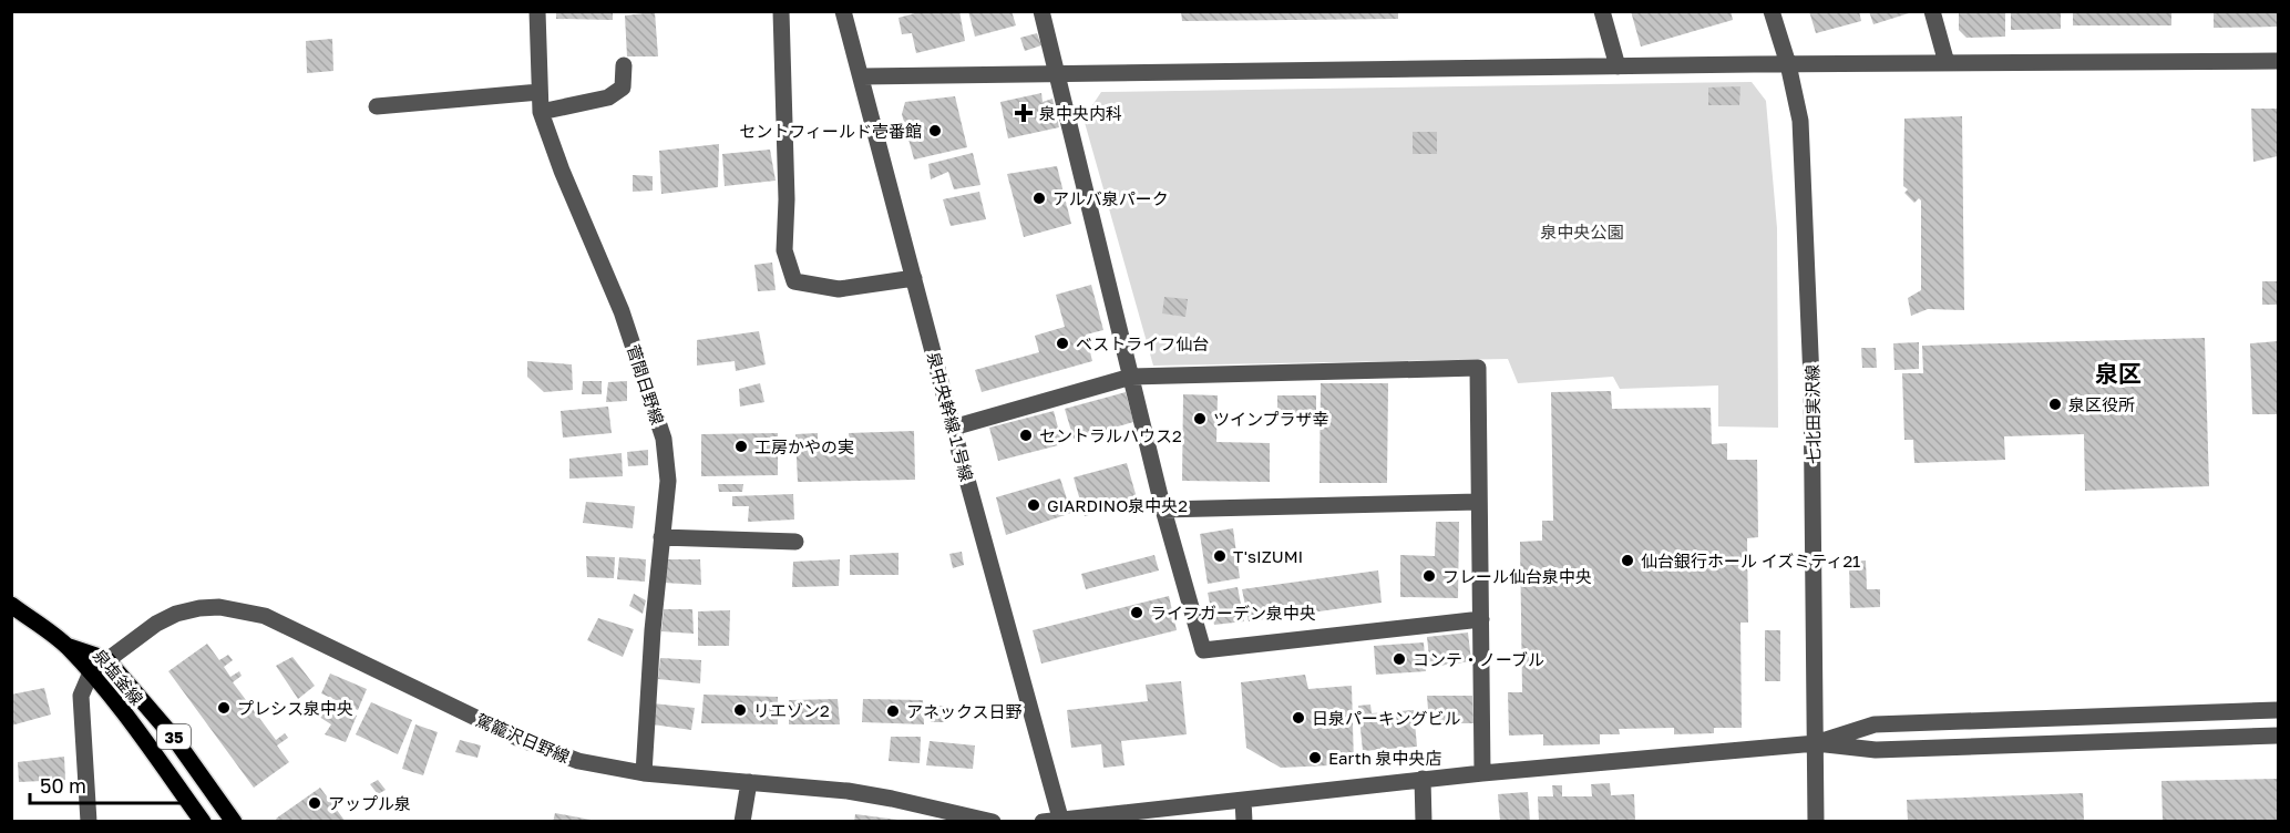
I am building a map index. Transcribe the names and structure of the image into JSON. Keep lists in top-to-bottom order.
{
  "streets": {
    "main road": ["泉塩釜線", "35"],
    "street": [
      "菅間日野線",
      "七北田実沢線",
      "泉中央幹線１号線",
      "駕籠沢日野線"
    ]
  },
  "crossings": [
    ["菅間日野線", "駕籠沢日野線"],
    ["泉塩釜線", "35"],
    ["泉塩釜線", "駕籠沢日野線"],
    ["35", "駕籠沢日野線"]
  ],
  "districts": ["泉区"],
  "parks": ["泉中央公園"],
  "places": {
    "health": ["泉中央内科"],
    "other": [
      "セントフィールド壱番館",
      "アルバ泉パーク",
      "ベストライフ仙台",
      "泉区役所",
      "ツインプラザ幸",
      "セントラルハウス2",
      "工房かやの実",
      "GIARDINO泉中央2",
      "T'sIZUMI",
      "仙台銀行ホール イズミティ21",
      "フレール仙台泉中央",
      "ライフガーデン泉中央",
      "コンテ・ノーブル",
      "プレシス泉中央",
      "リエゾン2",
      "アネックス日野",
      "日泉パーキングビル",
      "Earth 泉中央店",
      "アップル泉"
    ]
  },
  "scale_bar": "50 m"
}
